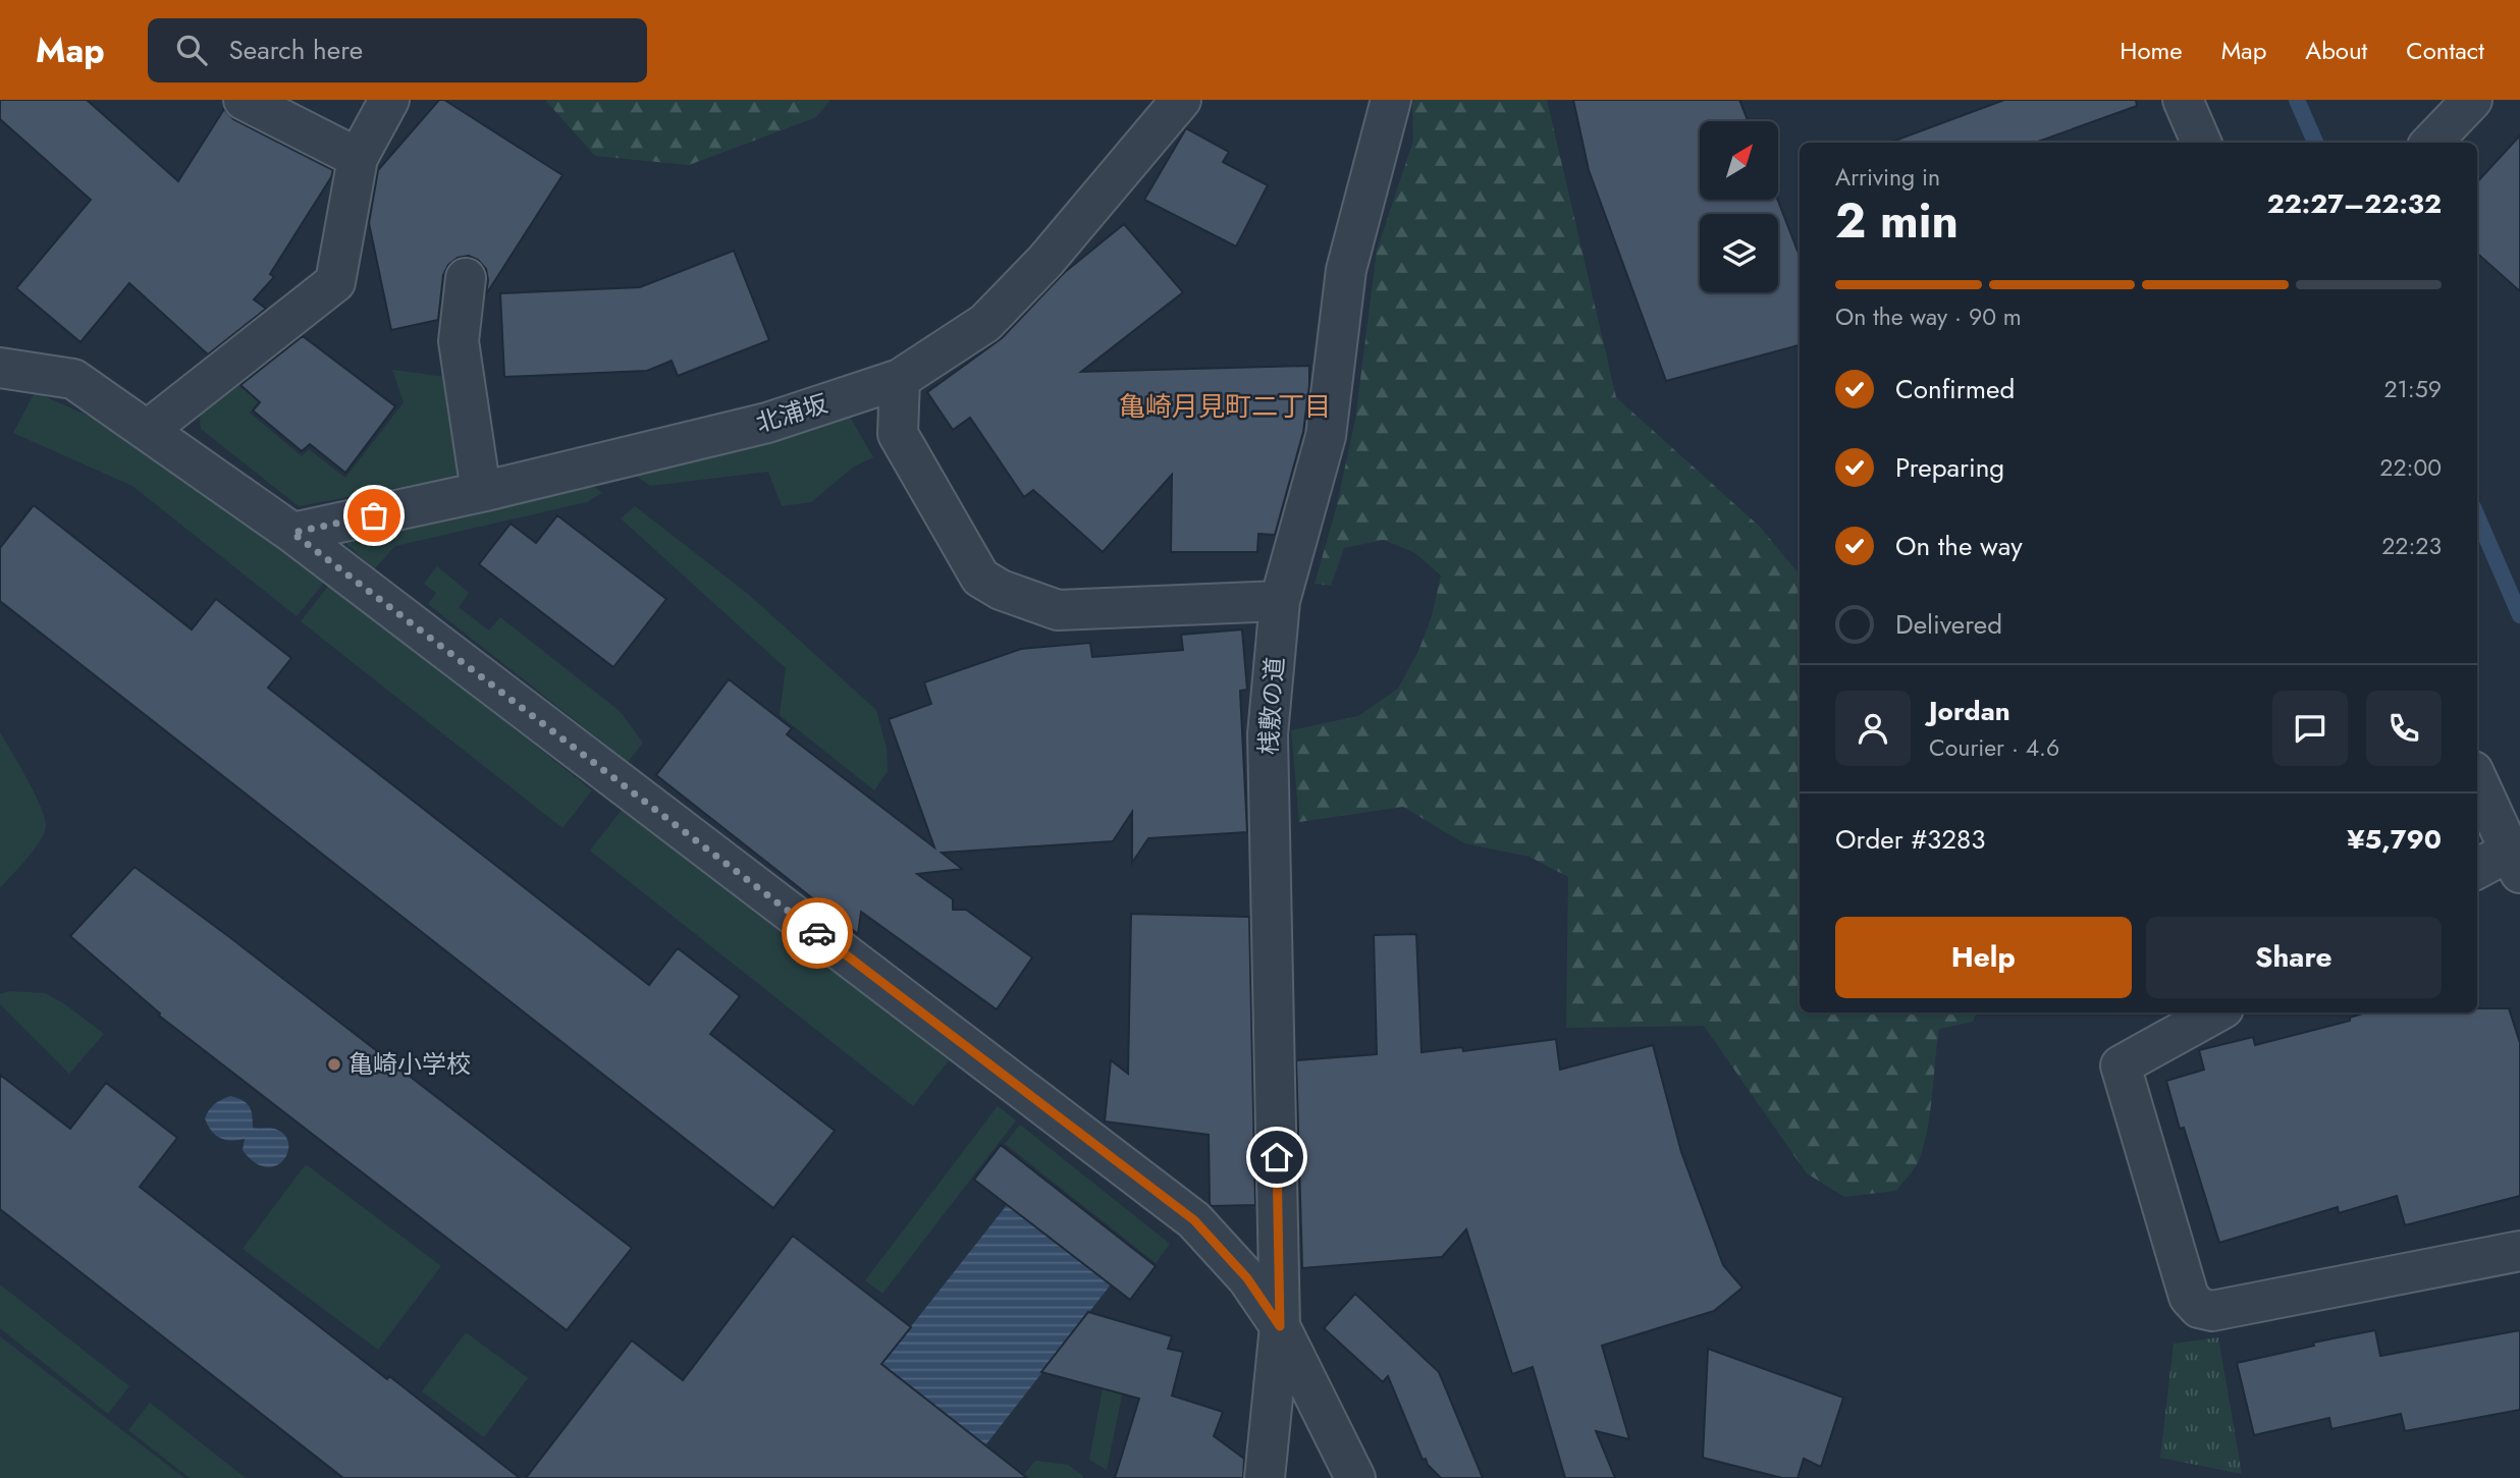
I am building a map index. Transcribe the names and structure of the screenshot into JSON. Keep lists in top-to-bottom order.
{
  "streets": {
    "street": ["北浦坂", "桟敷の道"]
  },
  "districts": ["亀崎月見町二丁目"],
  "places": ["亀崎小学校"],
  "north": "top right",
  "page": {
    "header": "Map",
    "search": "Search here",
    "nav": [
      "Home",
      "Map",
      "About",
      "Contact"
    ],
    "heading": ["2 min", "Arriving in", "22:27–22:32"],
    "panel": [
      "Jordan",
      "Courier · 4.6",
      "Order #3283",
      "¥5,790"
    ],
    "bar": "On the way · 90 m",
    "list": [
      ["Confirmed", "21:59"],
      ["Preparing", "22:00"],
      ["On the way", "22:23"],
      "Delivered"
    ],
    "buttons": ["Help", "Share"]
  }
}
